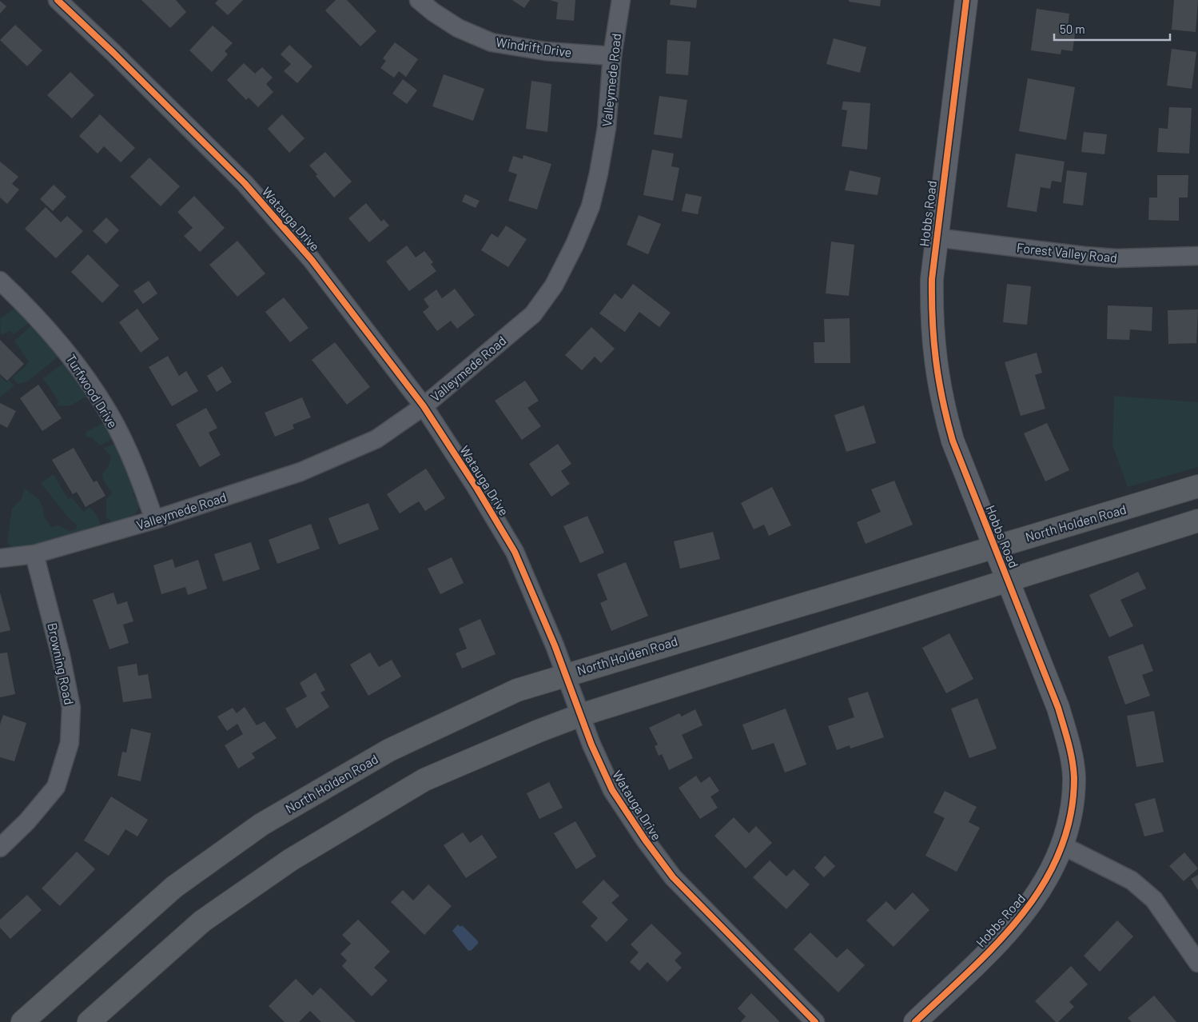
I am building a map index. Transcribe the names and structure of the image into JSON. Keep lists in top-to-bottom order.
{
  "streets": {
    "main road": ["North Holden Road"],
    "street": [
      "Windrift Drive",
      "Valleymede Road",
      "Hobbs Road",
      "Watauga Drive",
      "Forest Valley Road",
      "Turfwood Drive",
      "Browning Road"
    ]
  },
  "crossings": [
    ["Windrift Drive", "Valleymede Road"],
    ["Valleymede Road", "Watauga Drive"],
    ["Valleymede Road", "Turfwood Drive"],
    ["Valleymede Road", "Browning Road"],
    ["Hobbs Road", "Forest Valley Road"],
    ["Hobbs Road", "North Holden Road"],
    ["Watauga Drive", "North Holden Road"]
  ],
  "scale_bar": "50 m"
}
